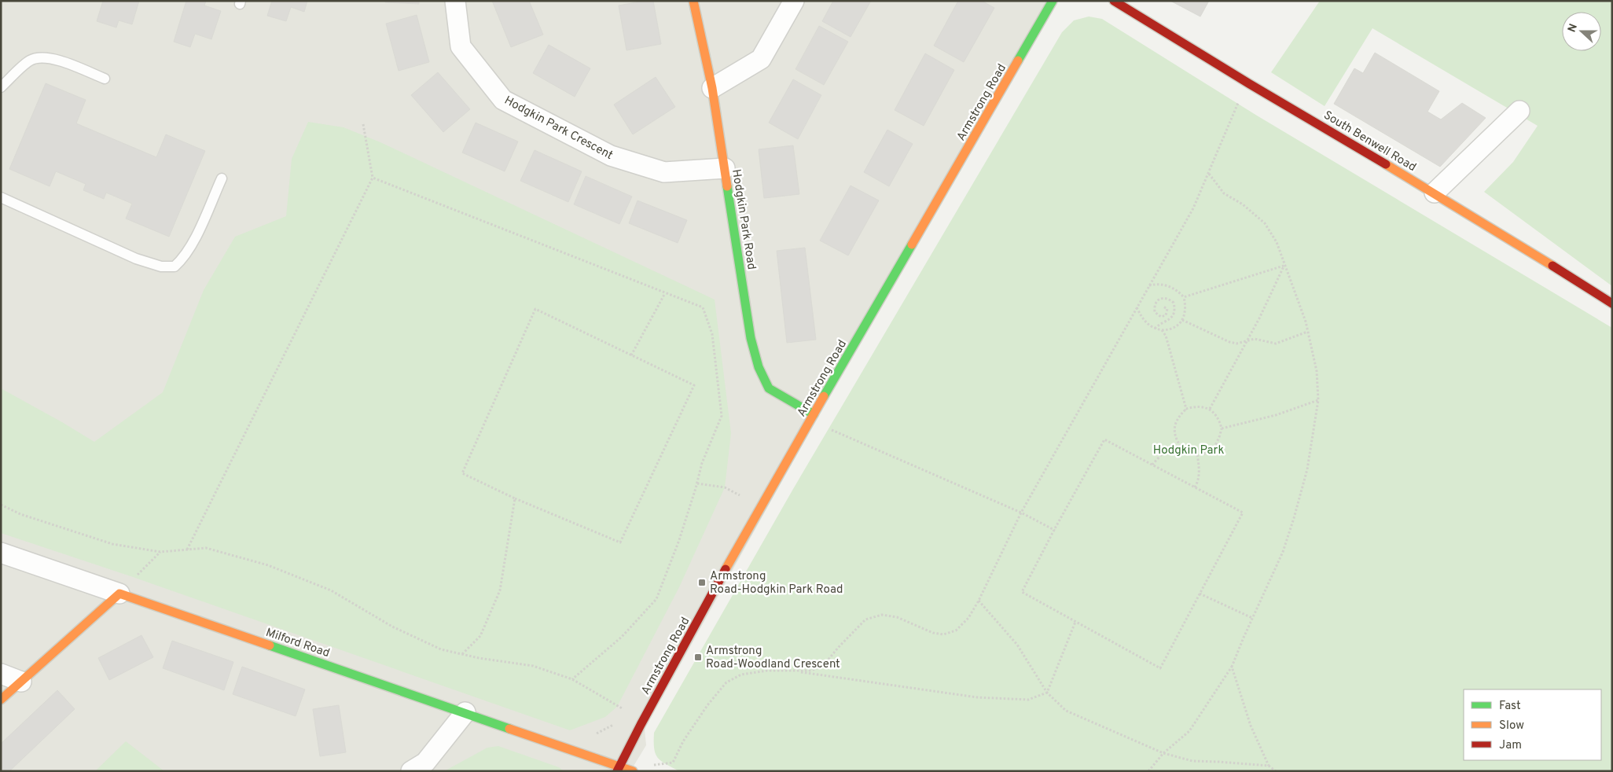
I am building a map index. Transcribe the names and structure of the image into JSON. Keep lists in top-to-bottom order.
{
  "streets": {
    "street": [
      "Armstrong Road",
      "Hodgkin Park Crescent",
      "South Benwell Road",
      "Hodgkin Park Road",
      "Milford Road"
    ]
  },
  "crossings": [
    ["Armstrong Road", "Hodgkin Park Road"],
    ["Armstrong Road", "Milford Road"],
    ["Hodgkin Park Crescent", "Hodgkin Park Road"]
  ],
  "parks": ["Hodgkin Park"],
  "places": {
    "transit": ["Armstrong Road-Hodgkin Park Road", "Armstrong Road-Woodland Crescent"]
  },
  "legend": ["Fast", "Slow", "Jam"],
  "north": "left"
}
